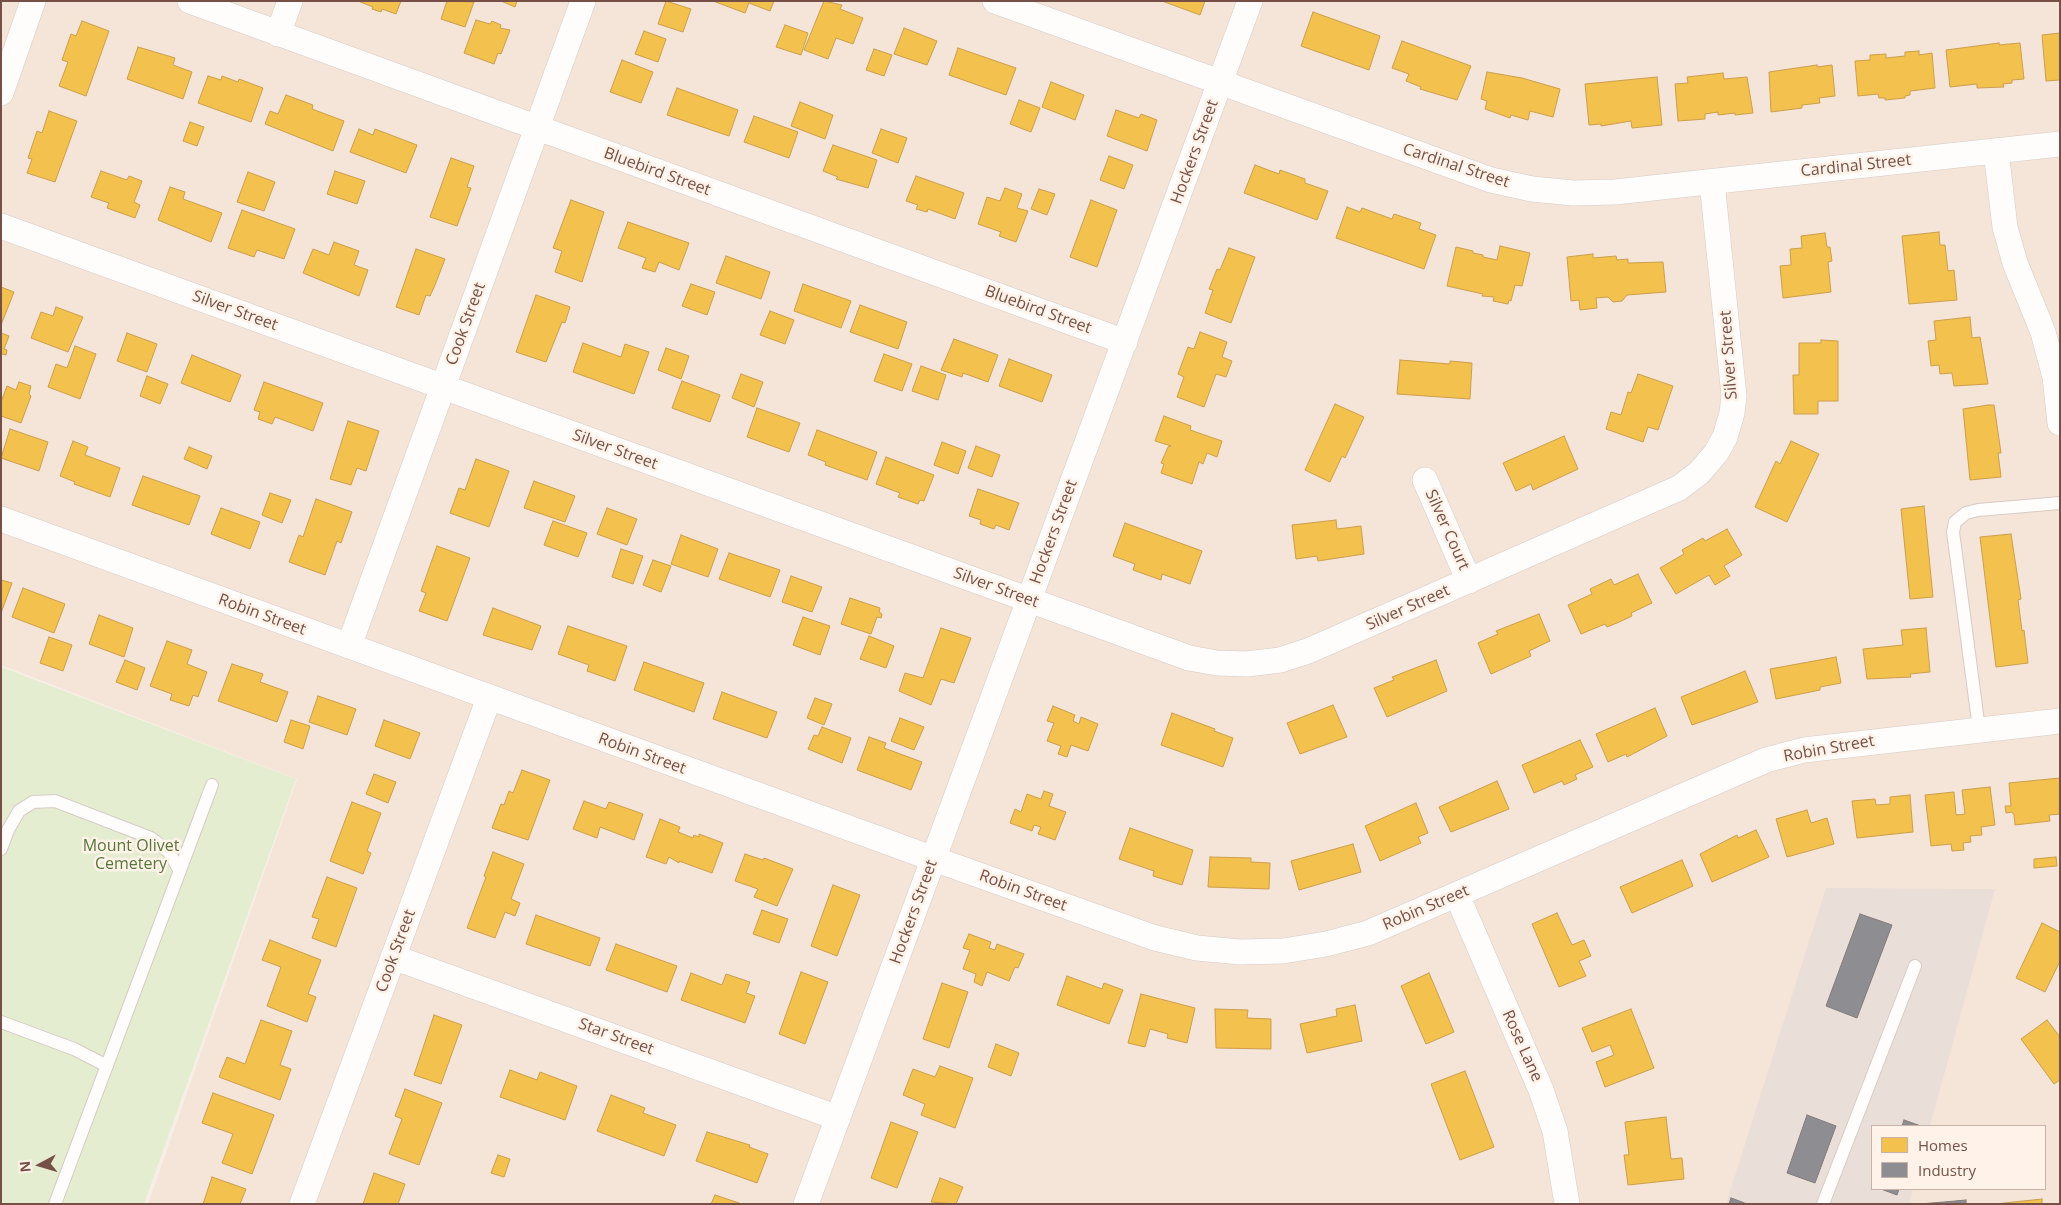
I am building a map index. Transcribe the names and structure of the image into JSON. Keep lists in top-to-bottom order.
{
  "streets": {
    "street": [
      "Hockers Street",
      "Cardinal Street",
      "Bluebird Street",
      "Silver Street",
      "Cook Street",
      "Silver Court",
      "Robin Street",
      "Star Street",
      "Rose Lane"
    ]
  },
  "crossings": [
    ["Hockers Street", "Cardinal Street"],
    ["Hockers Street", "Bluebird Street"],
    ["Hockers Street", "Silver Street"],
    ["Hockers Street", "Robin Street"],
    ["Hockers Street", "Star Street"],
    ["Cardinal Street", "Silver Street"],
    ["Bluebird Street", "Cook Street"],
    ["Silver Street", "Cook Street"],
    ["Silver Street", "Silver Court"],
    ["Cook Street", "Robin Street"],
    ["Cook Street", "Star Street"],
    ["Robin Street", "Rose Lane"]
  ],
  "parks": ["Mount Olivet Cemetery"],
  "legend": ["Homes", "Industry"],
  "north": "left"
}
